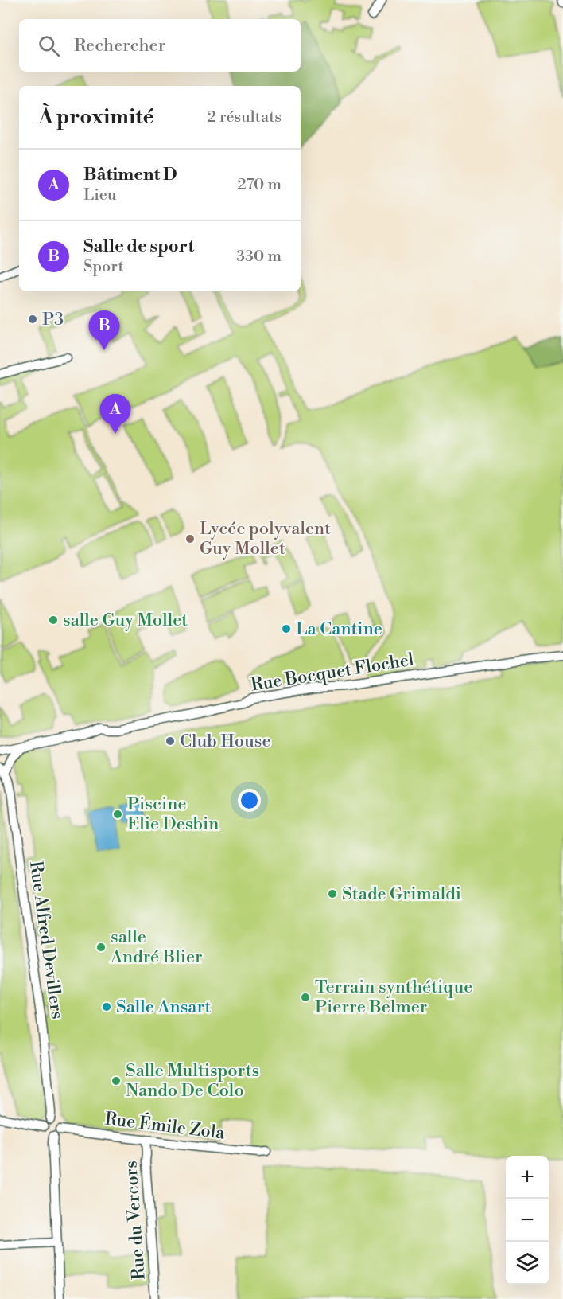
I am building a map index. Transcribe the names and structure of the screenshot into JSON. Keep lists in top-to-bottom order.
{
  "streets": {
    "street": [
      "Rue Bocquet Flochel",
      "Rue Alfred Devillers",
      "Rue Émile Zola",
      "Rue du Vercors"
    ]
  },
  "crossings": [
    ["Rue Alfred Devillers", "Rue Émile Zola"],
    ["Rue Émile Zola", "Rue du Vercors"]
  ],
  "places": [
    "P3",
    "Lycée polyvalent Guy Mollet",
    "salle Guy Mollet",
    "La Cantine",
    "Club House",
    "Piscine Elie Desbin",
    "Stade Grimaldi",
    "salle André Blier",
    "Terrain synthétique Pierre Belmer",
    "Salle Ansart",
    "Salle Multisports Nando De Colo"
  ],
  "page": {
    "search": "Rechercher",
    "heading": ["À proximité", "2 résultats"],
    "list": [
      {
        "mark": "A",
        "name": "Bâtiment D",
        "note": "Lieu",
        "value": "270 m"
      },
      {
        "mark": "B",
        "name": "Salle de sport",
        "note": "Sport",
        "value": "330 m"
      }
    ],
    "pins": ["B", "A"],
    "map_buttons": ["+", "−"]
  }
}
